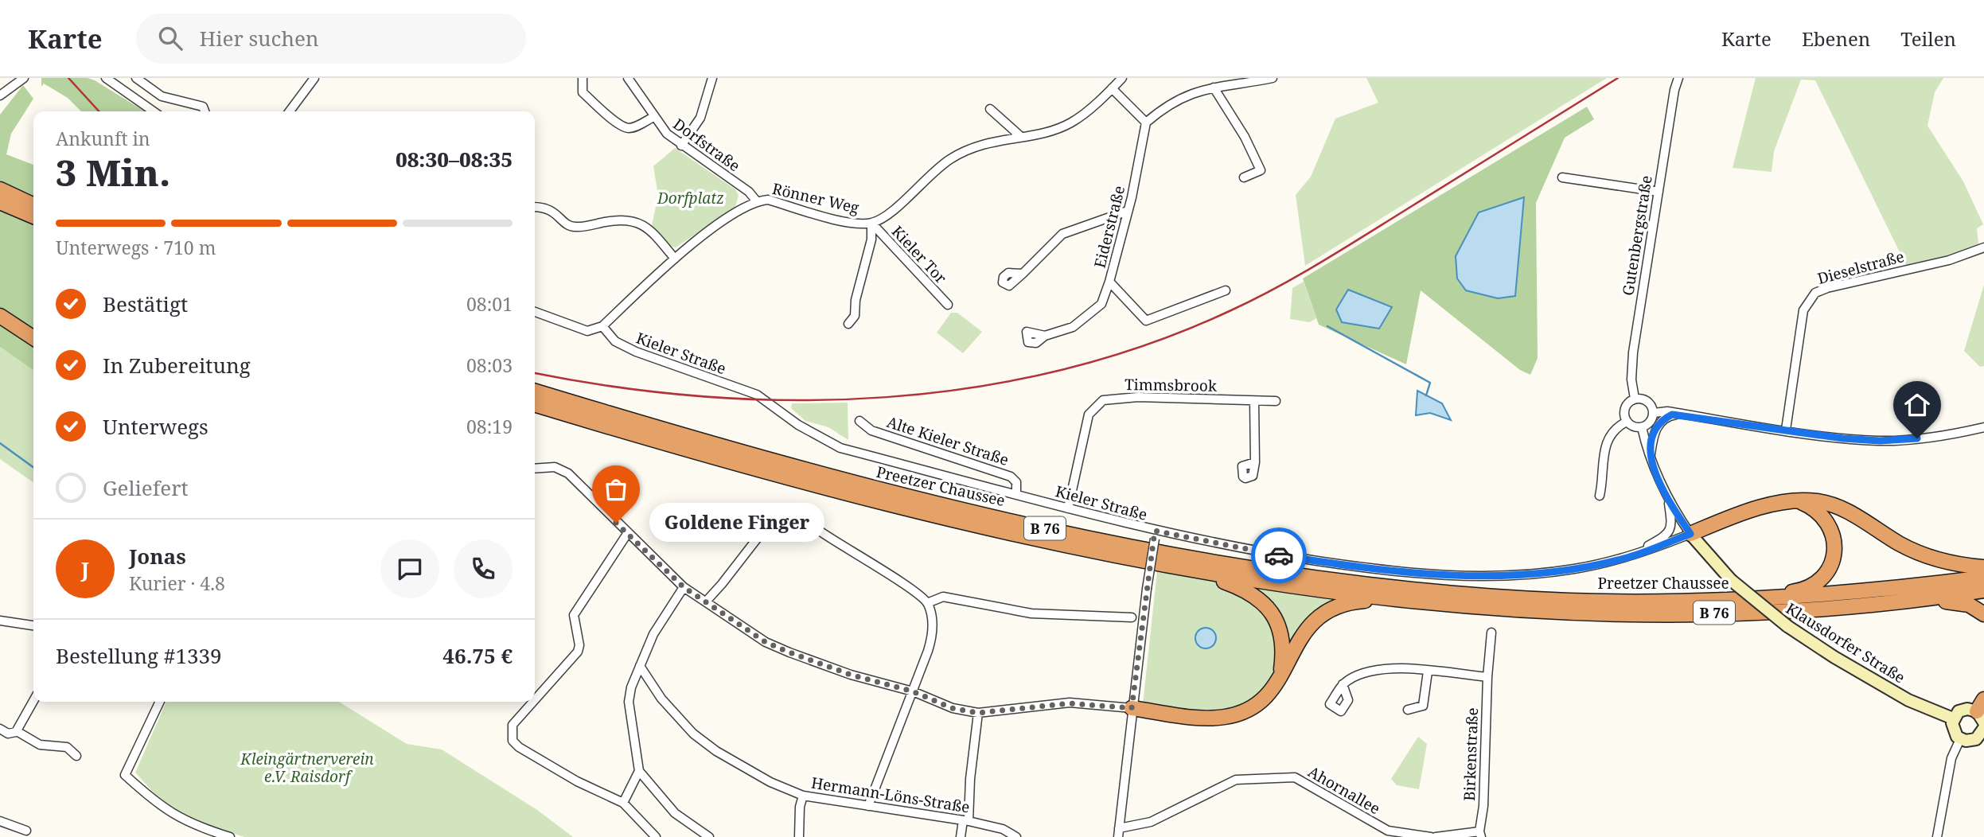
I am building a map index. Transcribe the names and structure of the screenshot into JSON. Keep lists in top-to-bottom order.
{
  "streets": {
    "highway": ["Preetzer Chaussee", "B 76"],
    "street": [
      "Dorfstraße",
      "Rönner Weg",
      "Eiderstraße",
      "Gutenbergstraße",
      "Kieler Tor",
      "Dieselstraße",
      "Kieler Straße",
      "Timmsbrook",
      "Alte Kieler Straße",
      "Klausdorfer Straße",
      "Birkenstraße",
      "Ahornallee",
      "Hermann-Löns-Straße"
    ]
  },
  "crossings": [
    ["Dorfstraße", "Rönner Weg"],
    ["Rönner Weg", "Kieler Tor"],
    ["Rönner Weg", "Kieler Straße"],
    ["Gutenbergstraße", "Klausdorfer Straße"],
    ["Kieler Straße", "Timmsbrook"],
    ["Kieler Straße", "Alte Kieler Straße"],
    ["Kieler Straße", "Klausdorfer Straße"],
    ["Preetzer Chaussee", "B 76"]
  ],
  "parks": ["Dorfplatz", "Kleingärtnerverein e.V. Raisdorf"],
  "places": ["Goldene Finger"],
  "page": {
    "header": "Karte",
    "search": "Hier suchen",
    "nav": ["Karte", "Ebenen", "Teilen"],
    "heading": ["3 Min.", "Ankunft in", "08:30–08:35"],
    "panel": [
      "Jonas",
      "Kurier · 4.8",
      "Bestellung #1339",
      "46.75 €"
    ],
    "bar": "Unterwegs · 710 m",
    "list": [
      ["Bestätigt", "08:01"],
      ["In Zubereitung", "08:03"],
      ["Unterwegs", "08:19"],
      "Geliefert"
    ],
    "bubble": "Goldene Finger",
    "round": "J"
  }
}
